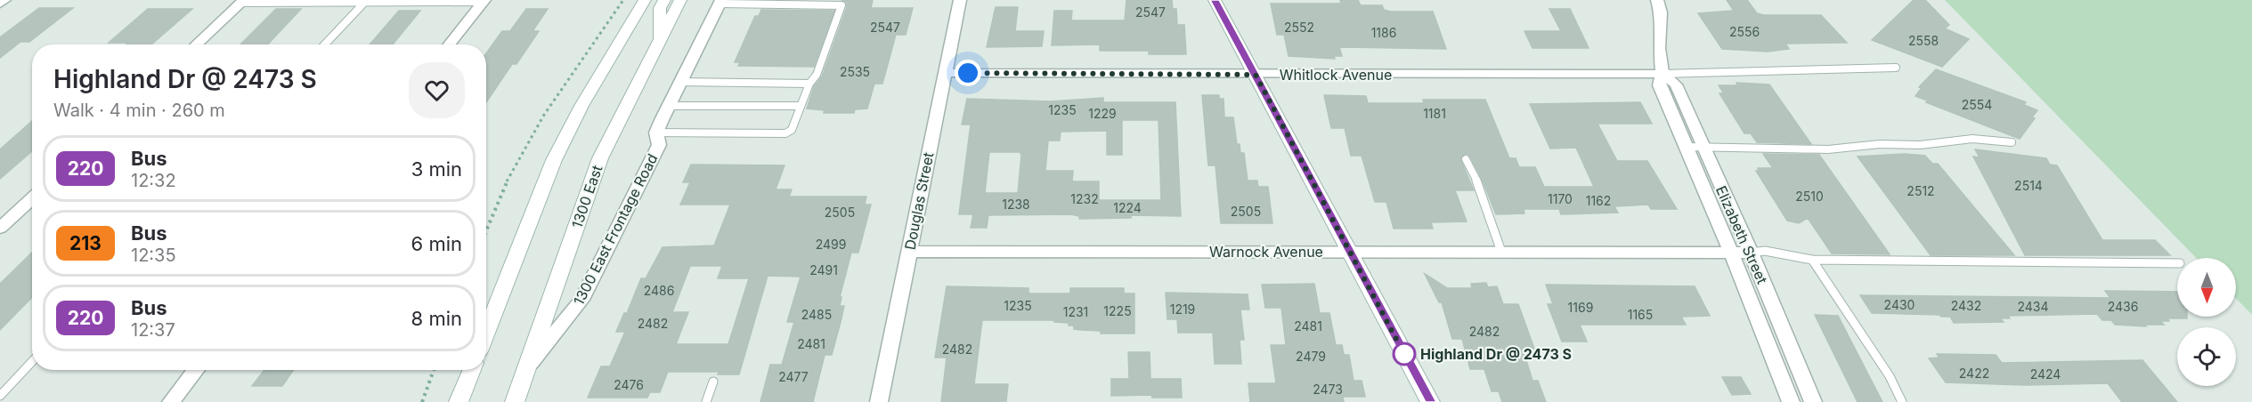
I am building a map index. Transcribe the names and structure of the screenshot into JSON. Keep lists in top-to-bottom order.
{
  "streets": {
    "main road": ["1300 East"],
    "street": [
      "Whitlock Avenue",
      "Douglas Street",
      "1300 East Frontage Road",
      "Elizabeth Street",
      "Warnock Avenue"
    ]
  },
  "crossings": [
    ["Whitlock Avenue", "Douglas Street"],
    ["Whitlock Avenue", "Elizabeth Street"],
    ["1300 East", "1300 East Frontage Road"],
    ["Douglas Street", "Warnock Avenue"],
    ["Elizabeth Street", "Warnock Avenue"]
  ],
  "places": ["Highland Dr @ 2473 S"],
  "lines": ["bus line 220"],
  "house_numbers": [
    "2547",
    "2547",
    "2552",
    "2556",
    "1186",
    "2558",
    "2535",
    "2554",
    "1235",
    "1229",
    "1181",
    "2514",
    "2512",
    "2510",
    "1232",
    "1170",
    "1162",
    "1238",
    "1224",
    "2505",
    "2505",
    "2499",
    "2491",
    "2486",
    "2430",
    "1235",
    "2432",
    "2434",
    "2436",
    "1169",
    "1219",
    "1225",
    "1231",
    "2485",
    "1165",
    "2482",
    "2481",
    "2482",
    "2481",
    "2482",
    "2479",
    "2422",
    "2424",
    "2477",
    "2476",
    "2473"
  ],
  "north": "bottom",
  "page": {
    "heading": ["Highland Dr @ 2473 S", "Walk · 4 min · 260 m"],
    "list": [
      {
        "mark": "220",
        "name": "Bus",
        "note": "12:32",
        "value": "3 min"
      },
      {
        "mark": "213",
        "name": "Bus",
        "note": "12:35",
        "value": "6 min"
      },
      {
        "mark": "220",
        "name": "Bus",
        "note": "12:37",
        "value": "8 min"
      }
    ]
  }
}
